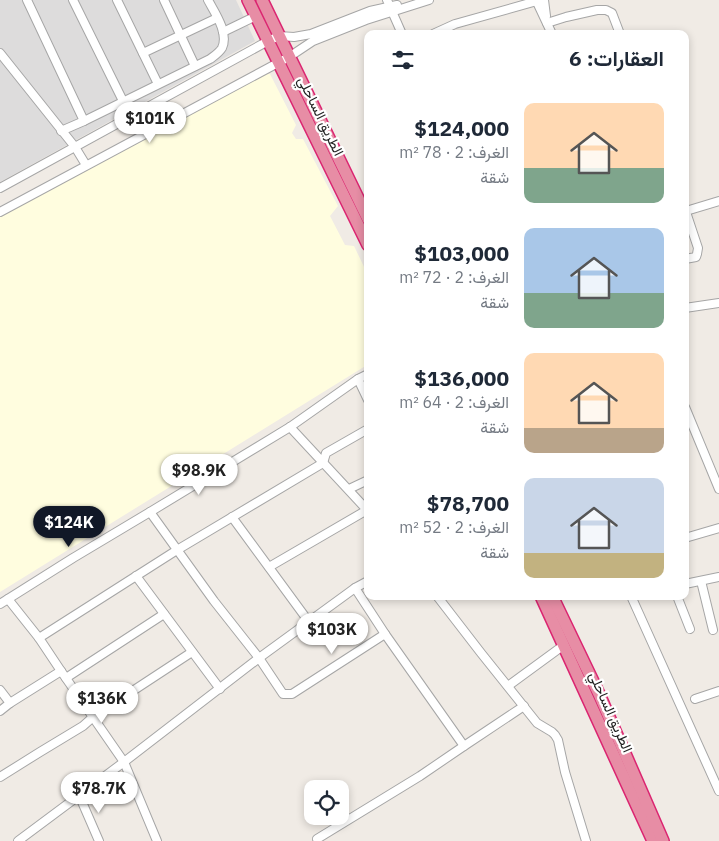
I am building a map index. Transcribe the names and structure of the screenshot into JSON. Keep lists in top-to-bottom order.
{
  "streets": {
    "highway": ["الطريق الساحلي"]
  },
  "page": {
    "heading": "العقارات: 6",
    "list": [
      {
        "name": "$124,000",
        "note": "الغرف: 2 · 78 m² · شقة"
      },
      {
        "name": "$103,000",
        "note": "الغرف: 2 · 72 m² · شقة"
      },
      {
        "name": "$136,000",
        "note": "الغرف: 2 · 64 m² · شقة"
      },
      {
        "name": "$78,700",
        "note": "الغرف: 2 · 52 m² · شقة"
      }
    ],
    "price": [
      "$101K",
      "$98.9K",
      "$124K",
      "$103K",
      "$136K",
      "$78.7K"
    ]
  }
}
